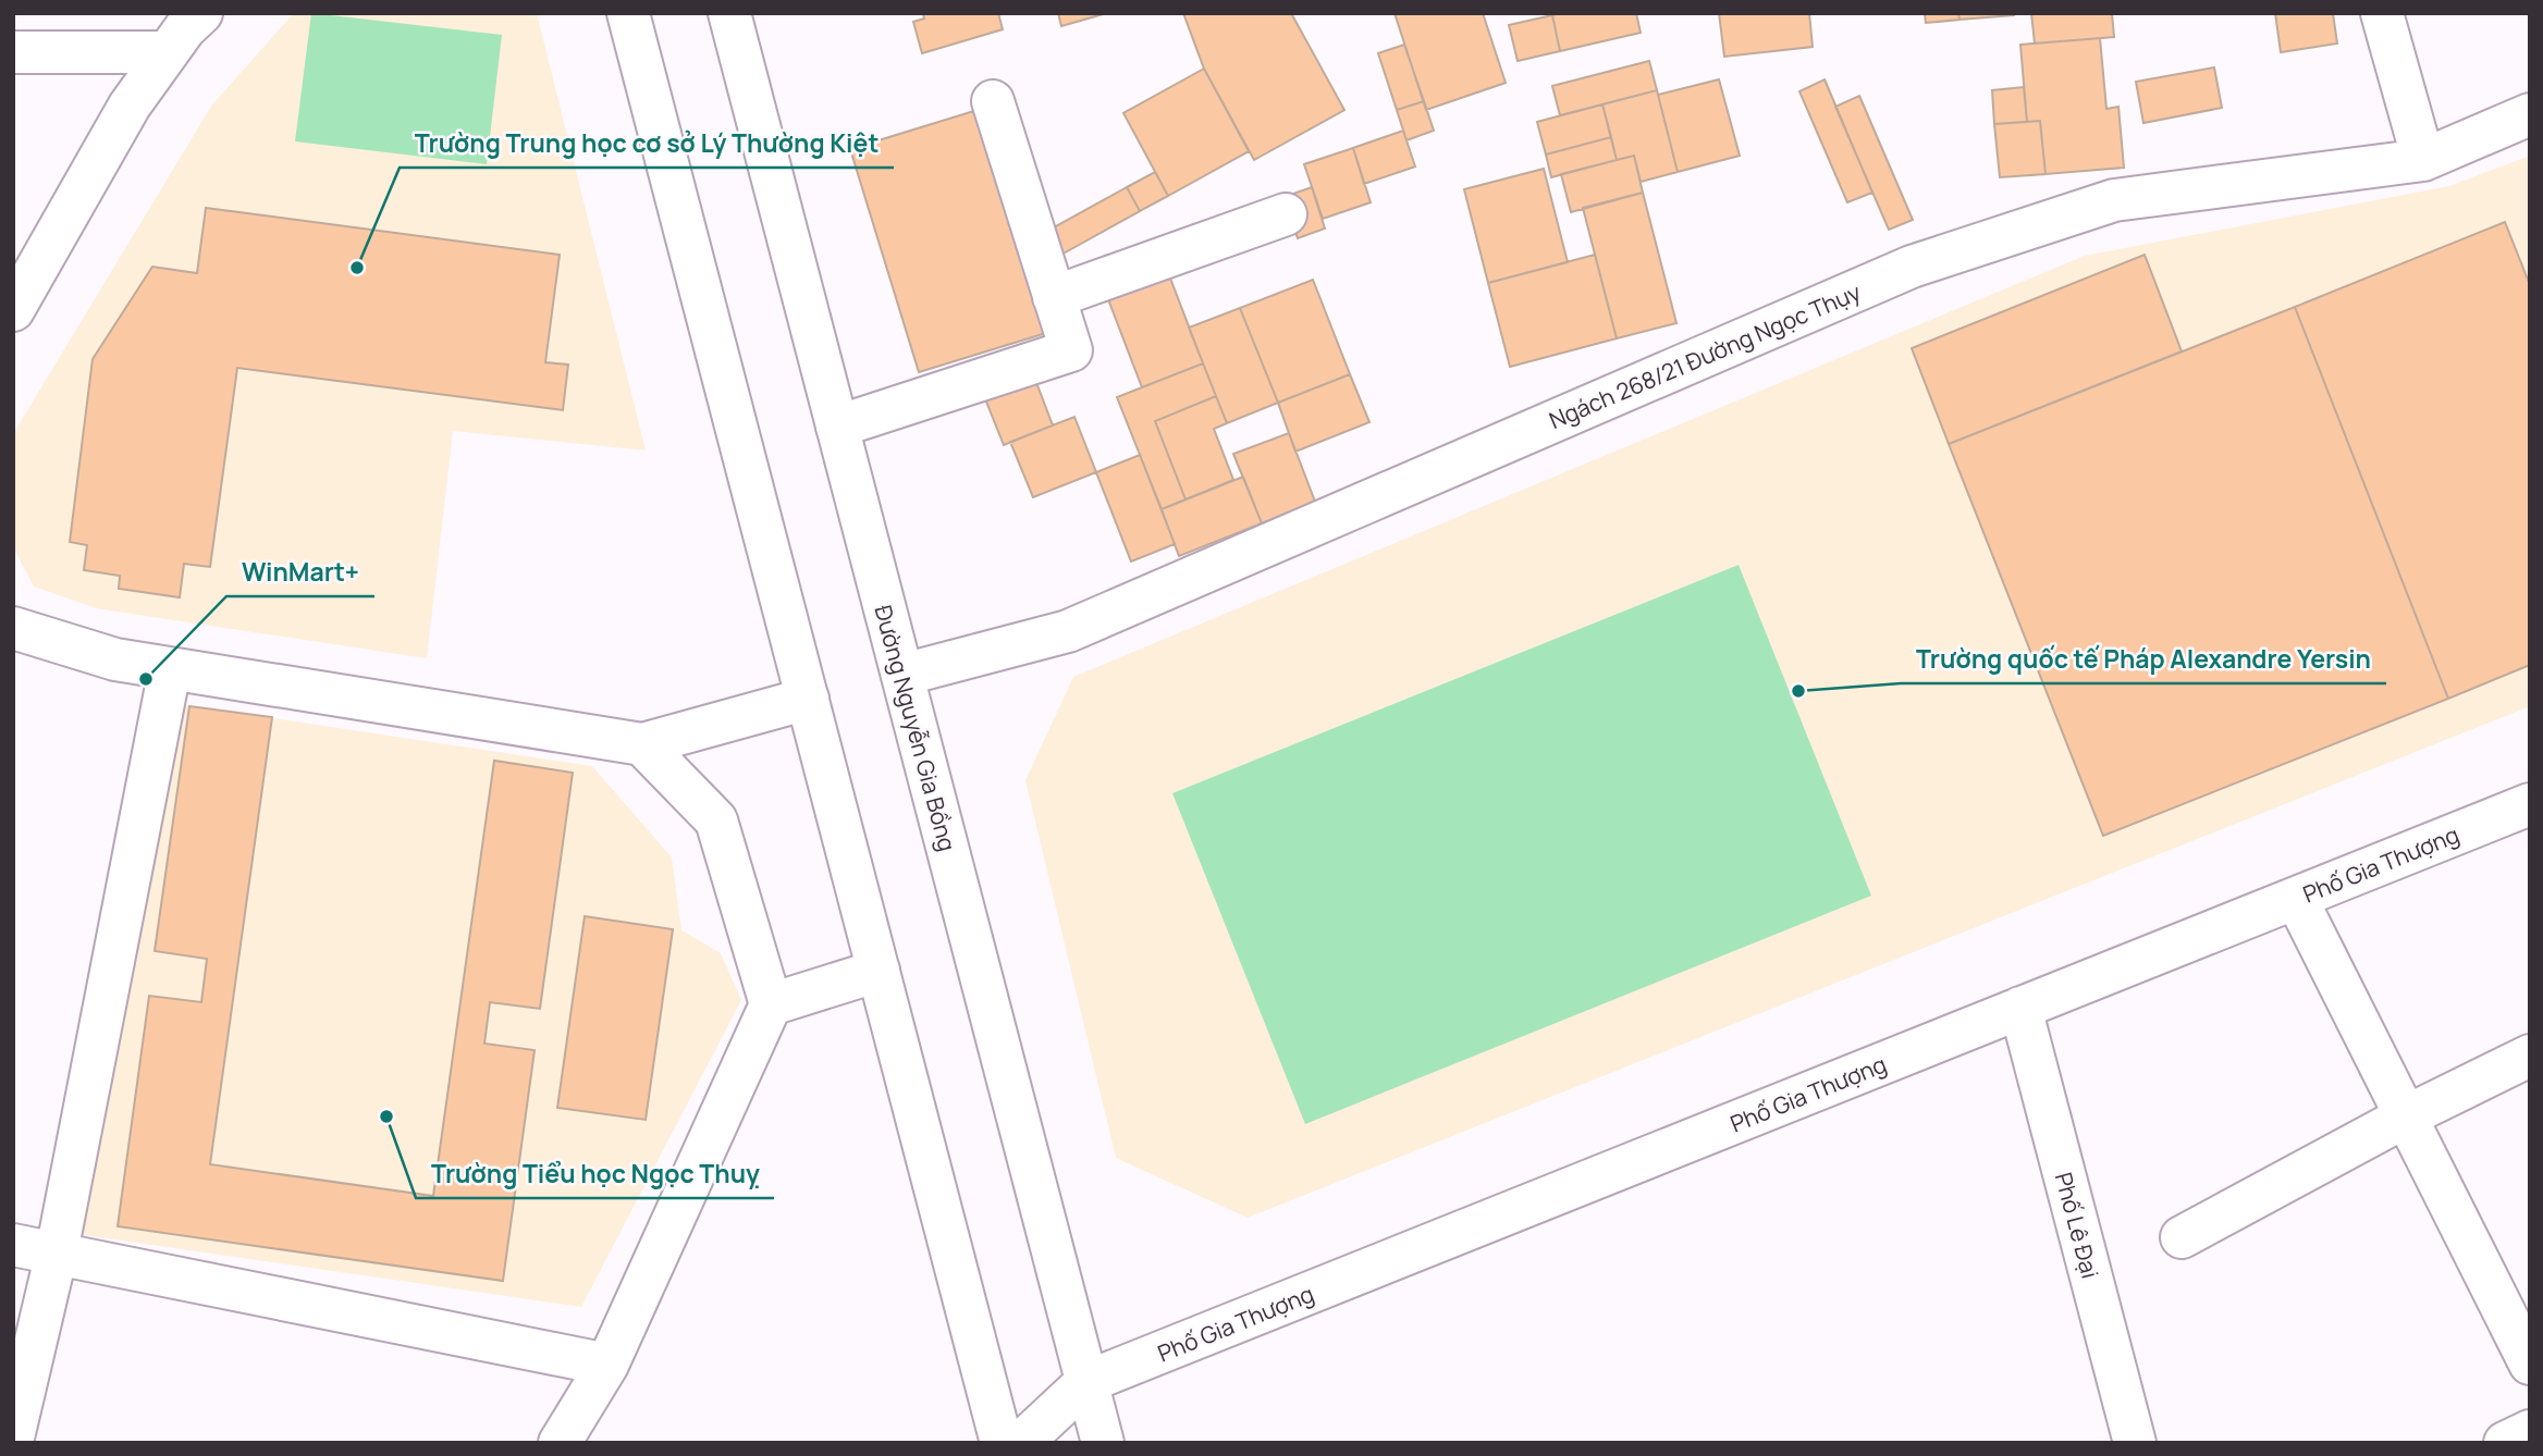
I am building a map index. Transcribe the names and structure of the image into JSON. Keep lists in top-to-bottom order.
{
  "streets": {
    "street": [
      "Ngách 268/21 Đường Ngọc Thụy",
      "Đường Nguyễn Gia Bồng",
      "Phố Gia Thượng",
      "Phố Lê Đại"
    ]
  },
  "crossings": [
    ["Ngách 268/21 Đường Ngọc Thụy", "Đường Nguyễn Gia Bồng"],
    ["Đường Nguyễn Gia Bồng", "Phố Gia Thượng"],
    ["Phố Gia Thượng", "Phố Lê Đại"]
  ],
  "places": [
    "Trường Trung học cơ sở Lý Thường Kiệt",
    "WinMart+",
    "Trường quốc tế Pháp Alexandre Yersin",
    "Trường Tiểu học Ngọc Thuỵ"
  ]
}
